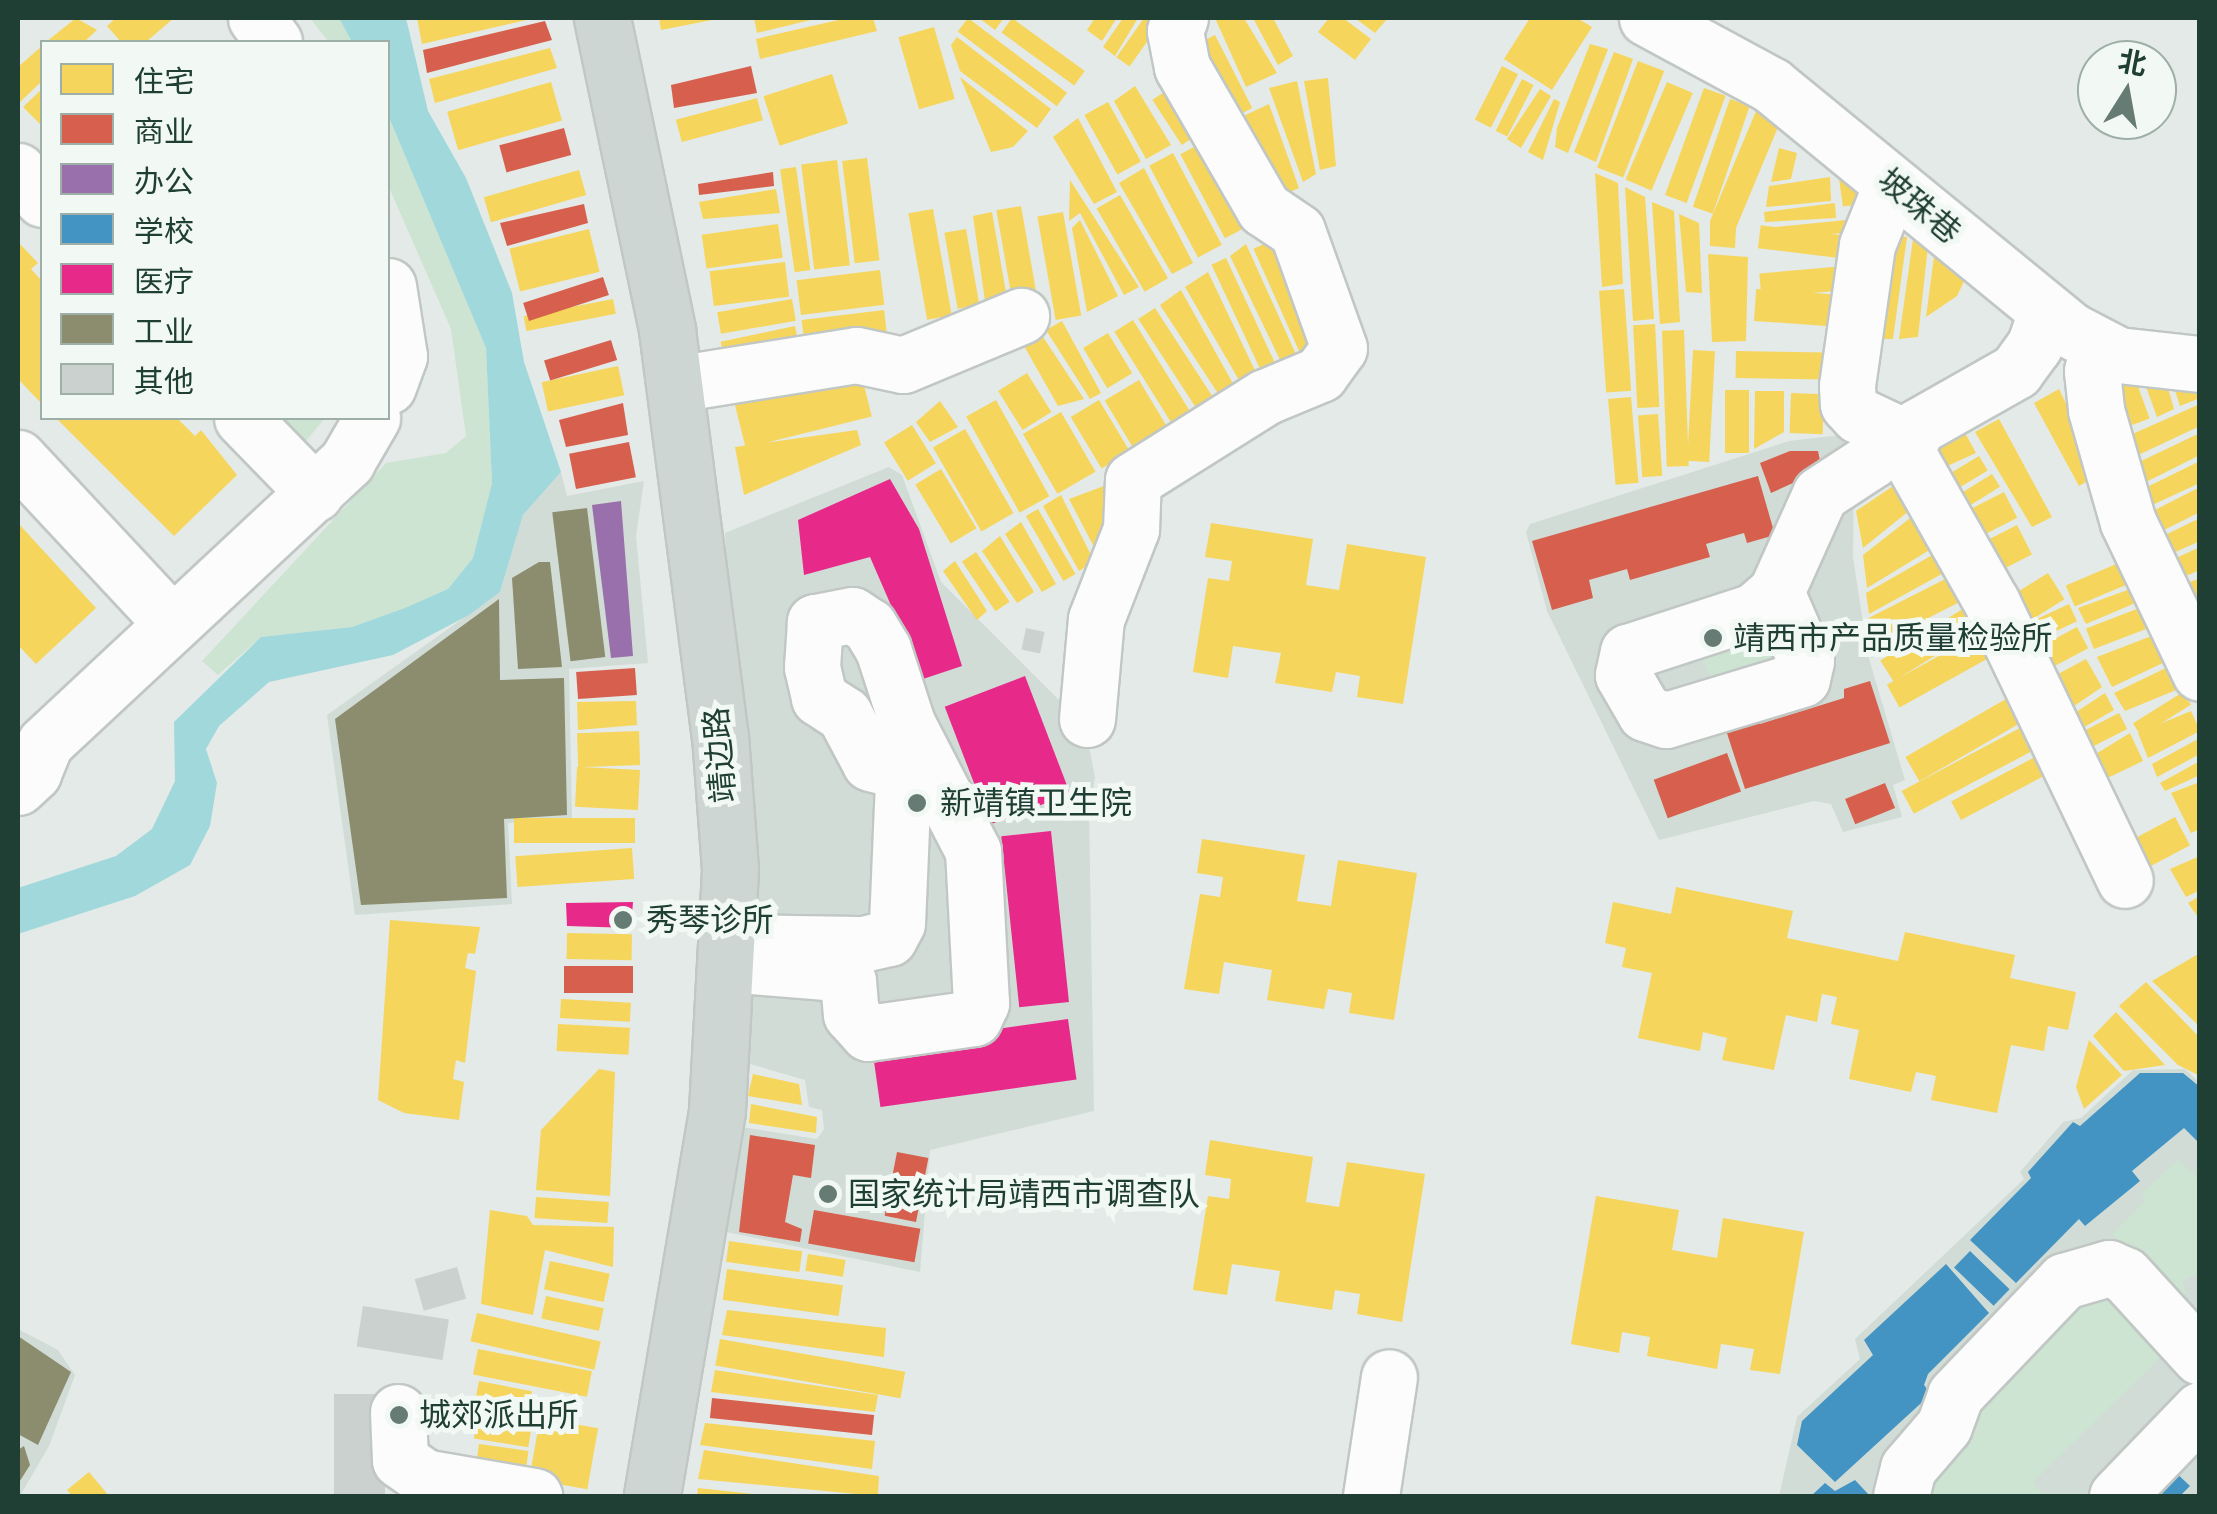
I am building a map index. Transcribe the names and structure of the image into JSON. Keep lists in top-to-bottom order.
{
  "streets": {
    "main road": ["靖边路"],
    "street": ["坡珠巷"]
  },
  "places": [
    "靖西市产品质量检验所",
    "新靖镇卫生院",
    "秀琴诊所",
    "国家统计局靖西市调查队",
    "城郊派出所"
  ],
  "legend": [
    "住宅",
    "商业",
    "办公",
    "学校",
    "医疗",
    "工业",
    "其他"
  ],
  "north": "top"
}
